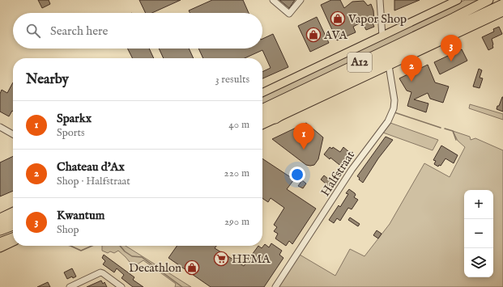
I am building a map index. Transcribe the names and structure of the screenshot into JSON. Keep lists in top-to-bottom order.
{
  "streets": {
    "highway": ["A12"],
    "street": ["Halfstraat"]
  },
  "places": {
    "shop": ["Vapor Shop", "AVA", "Decathlon"],
    "supermarket": ["HEMA"]
  },
  "page": {
    "search": "Search here",
    "pins": ["3", "2", "1"],
    "heading": ["Nearby", "3 results"],
    "list": [
      {
        "mark": "1",
        "name": "Sparkx",
        "note": "Sports",
        "value": "40 m"
      },
      {
        "mark": "2",
        "name": "Chateau d'Ax",
        "note": "Shop · Halfstraat",
        "value": "220 m"
      },
      {
        "mark": "3",
        "name": "Kwantum",
        "note": "Shop",
        "value": "290 m"
      }
    ],
    "map_buttons": ["+", "−"]
  }
}
